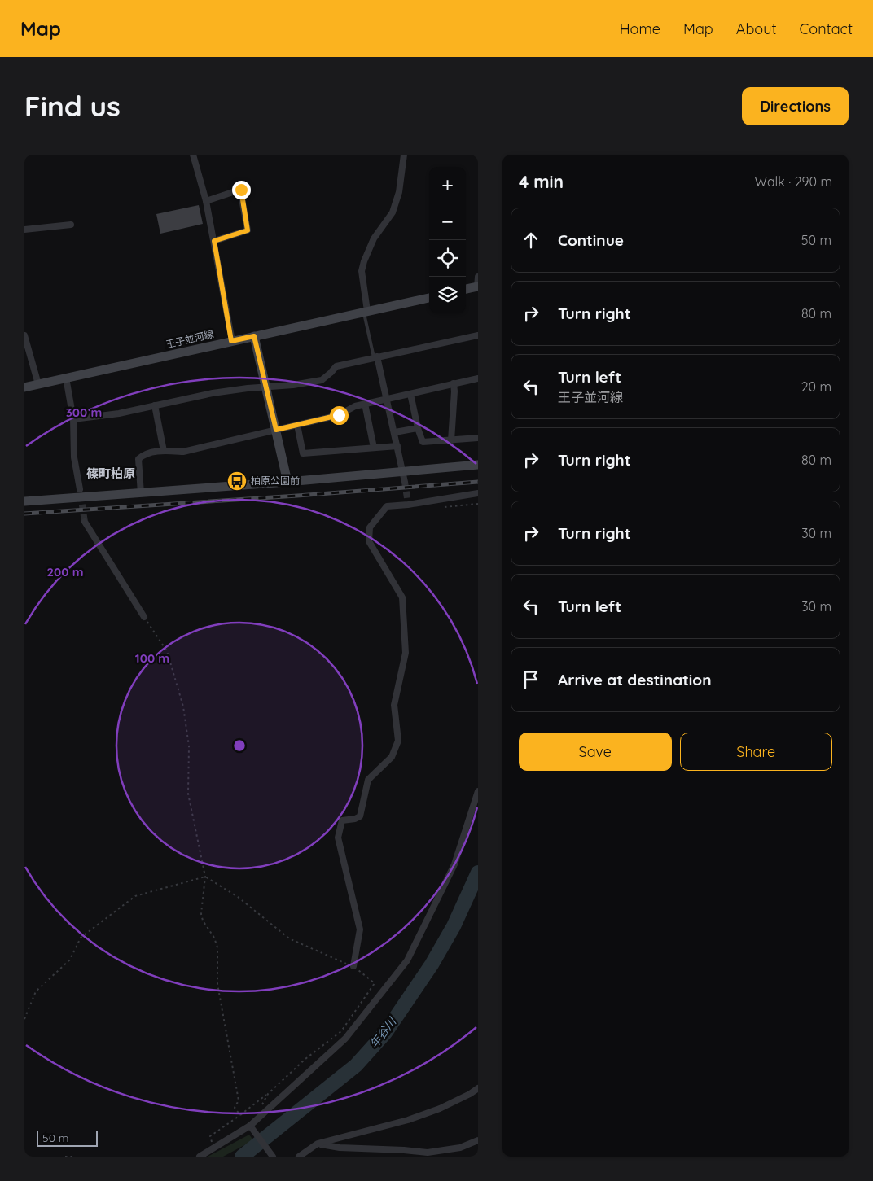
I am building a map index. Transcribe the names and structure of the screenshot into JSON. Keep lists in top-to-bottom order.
{
  "streets": {
    "street": ["王子並河線"]
  },
  "districts": ["篠町柏原"],
  "water": ["年谷川"],
  "places": {
    "bus stop": ["柏原公園前"]
  },
  "scale_bar": "50 m",
  "page": {
    "header": "Map",
    "nav": [
      "Home",
      "Map",
      "About",
      "Contact"
    ],
    "buttons": [
      "Directions",
      ["Save", "Share"]
    ],
    "title": "Find us",
    "heading": ["4 min", "Walk · 290 m"],
    "map_buttons": ["+", "−"],
    "list": [
      ["Continue", "50 m"],
      ["Turn right", "80 m"],
      ["Turn left", "王子並河線", "20 m"],
      ["Turn right", "80 m"],
      ["Turn right", "30 m"],
      ["Turn left", "30 m"],
      "Arrive at destination"
    ],
    "scale": "50 m"
  },
  "rings": ["300 m", "200 m", "100 m"]
}
